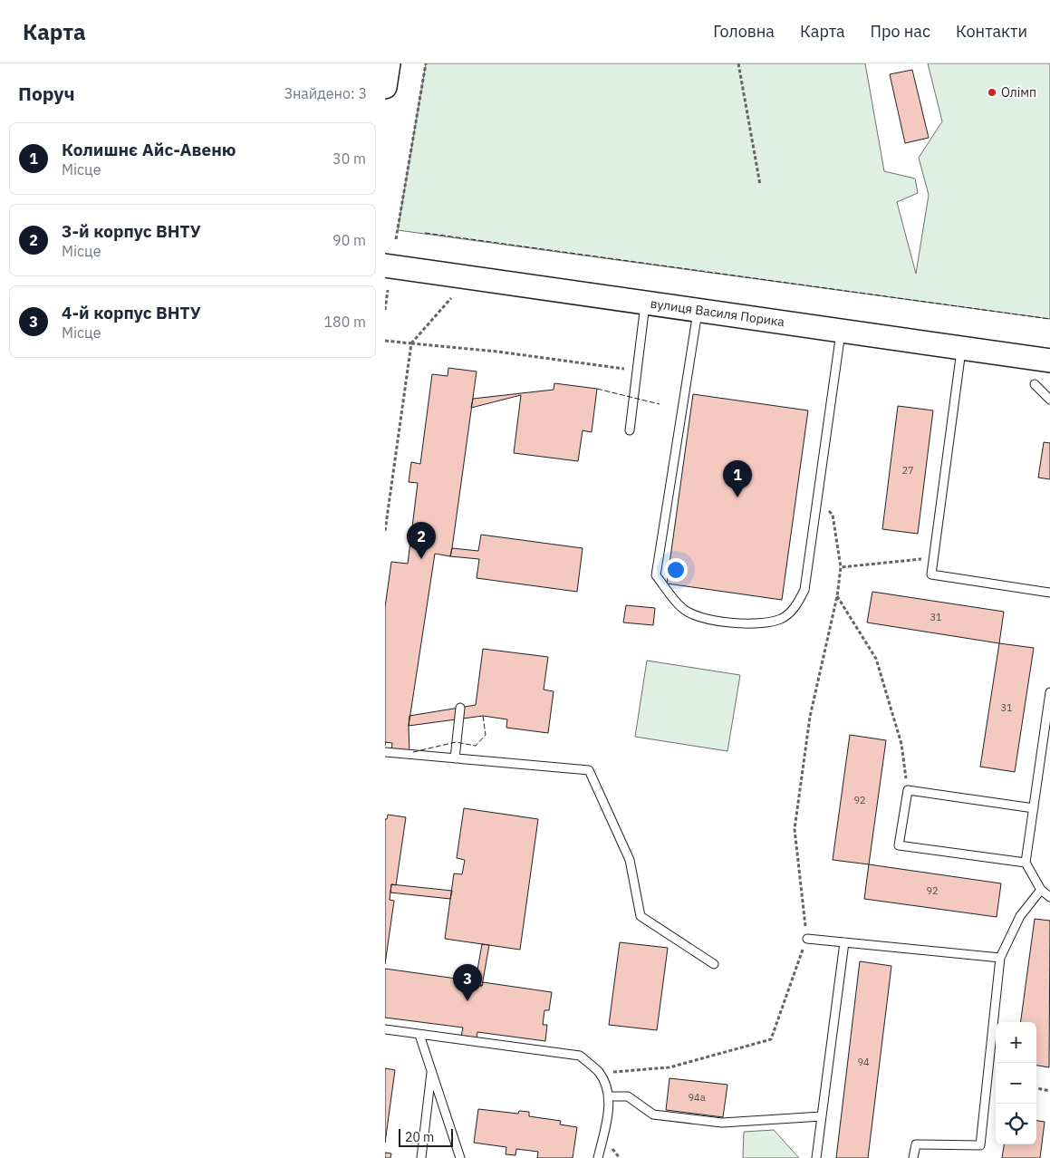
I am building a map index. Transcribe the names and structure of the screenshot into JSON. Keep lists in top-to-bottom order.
{
  "streets": {
    "street": ["вулиця Василя Порика"]
  },
  "places": ["Олімп"],
  "house_numbers": [
    "27",
    "31",
    "31",
    "92",
    "92",
    "94",
    "94а"
  ],
  "scale_bar": "20 m",
  "page": {
    "header": "Карта",
    "nav": [
      "Головна",
      "Карта",
      "Про нас",
      "Контакти"
    ],
    "heading": ["Поруч", "Знайдено: 3"],
    "list": [
      {
        "mark": "1",
        "name": "Колишнє Айс-Авеню",
        "note": "Місце",
        "value": "30 m"
      },
      {
        "mark": "2",
        "name": "3-й корпус ВНТУ",
        "note": "Місце",
        "value": "90 m"
      },
      {
        "mark": "3",
        "name": "4-й корпус ВНТУ",
        "note": "Місце",
        "value": "180 m"
      }
    ],
    "pins": ["1", "2", "3"],
    "map_buttons": ["+", "−"],
    "scale": "20 m"
  }
}
